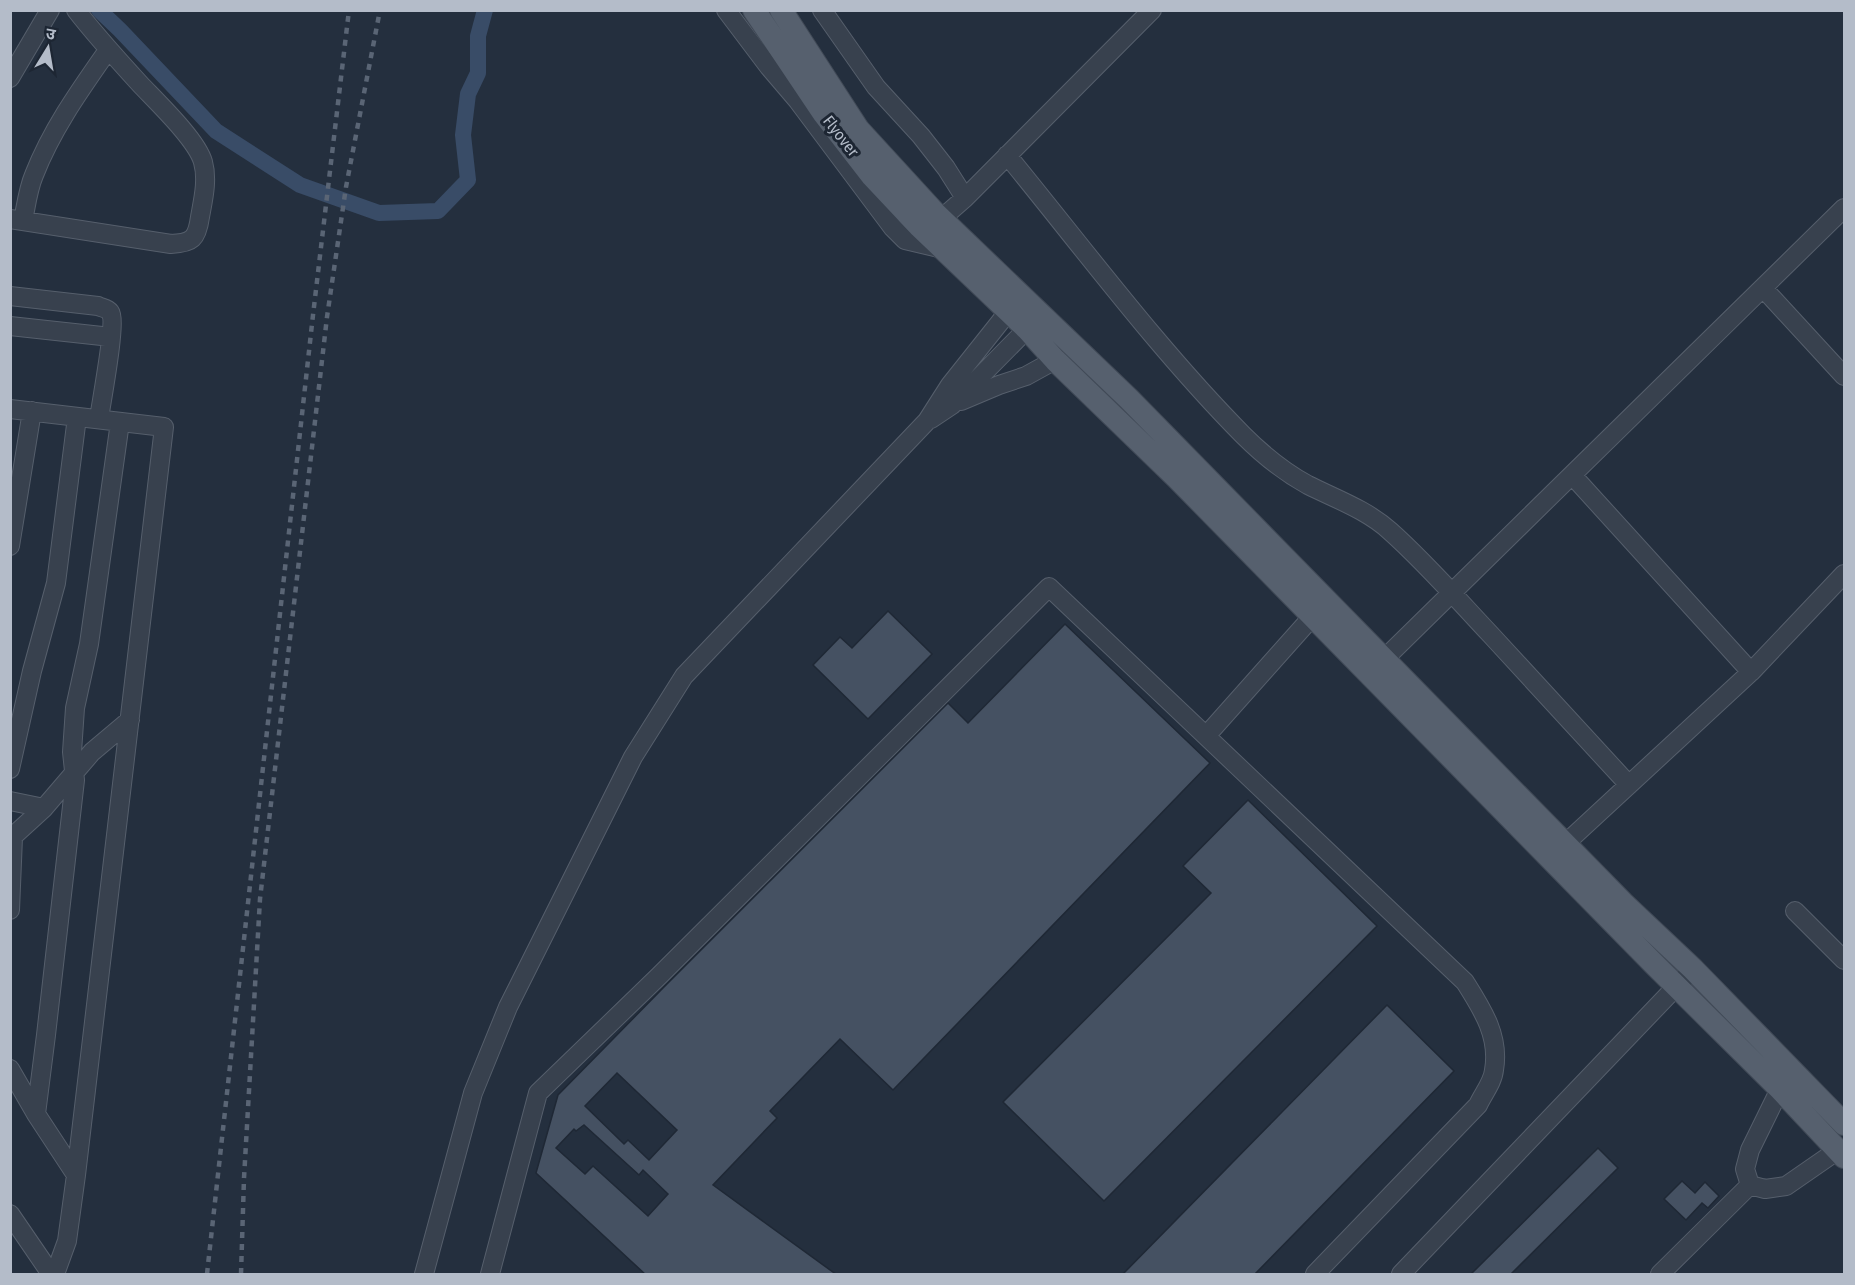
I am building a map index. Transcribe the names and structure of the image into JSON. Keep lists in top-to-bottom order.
{
  "streets": {
    "main road": ["Flyover"]
  },
  "north": "top"
}
